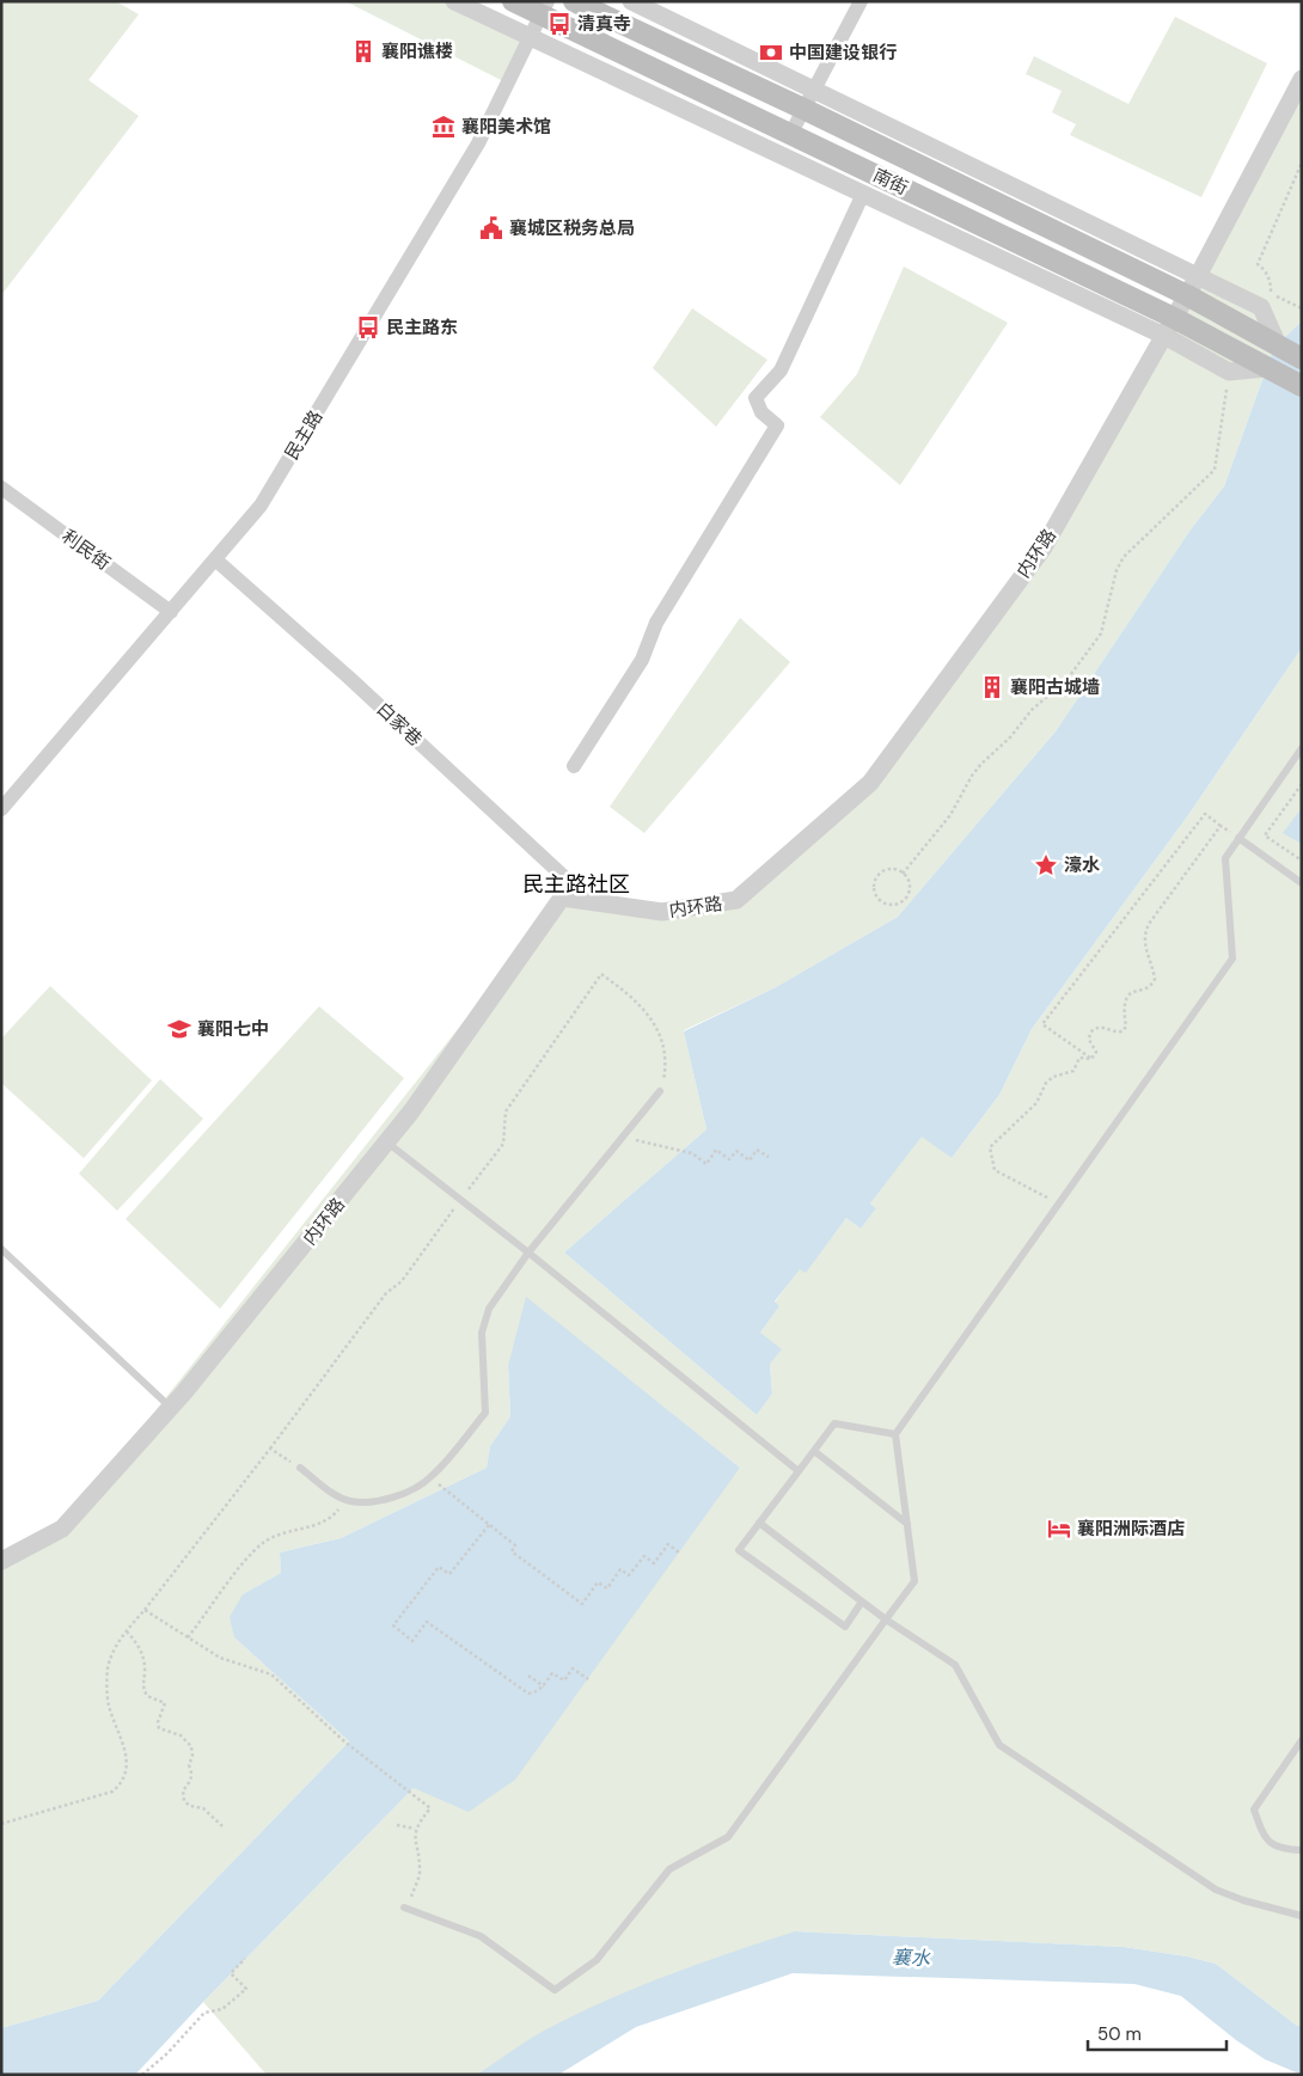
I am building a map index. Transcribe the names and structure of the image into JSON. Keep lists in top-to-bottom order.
{
  "streets": {
    "main road": ["南街"],
    "street": [
      "民主路",
      "利民街",
      "内环路",
      "白家巷"
    ]
  },
  "crossings": [
    ["南街", "民主路"],
    ["南街", "内环路"],
    ["民主路", "利民街"],
    ["民主路", "白家巷"],
    ["内环路", "白家巷"]
  ],
  "districts": ["民主路社区"],
  "water": ["襄水"],
  "places": {
    "bus stop": ["清真寺", "民主路东"],
    "building": ["襄阳谯楼", "襄阳古城墙"],
    "bank": ["中国建设银行"],
    "museum": ["襄阳美术馆"],
    "public building": ["襄城区税务总局"],
    "place": ["濠水"],
    "school or university": ["襄阳七中"],
    "hotel": ["襄阳洲际酒店"]
  },
  "scale_bar": "50 m"
}
